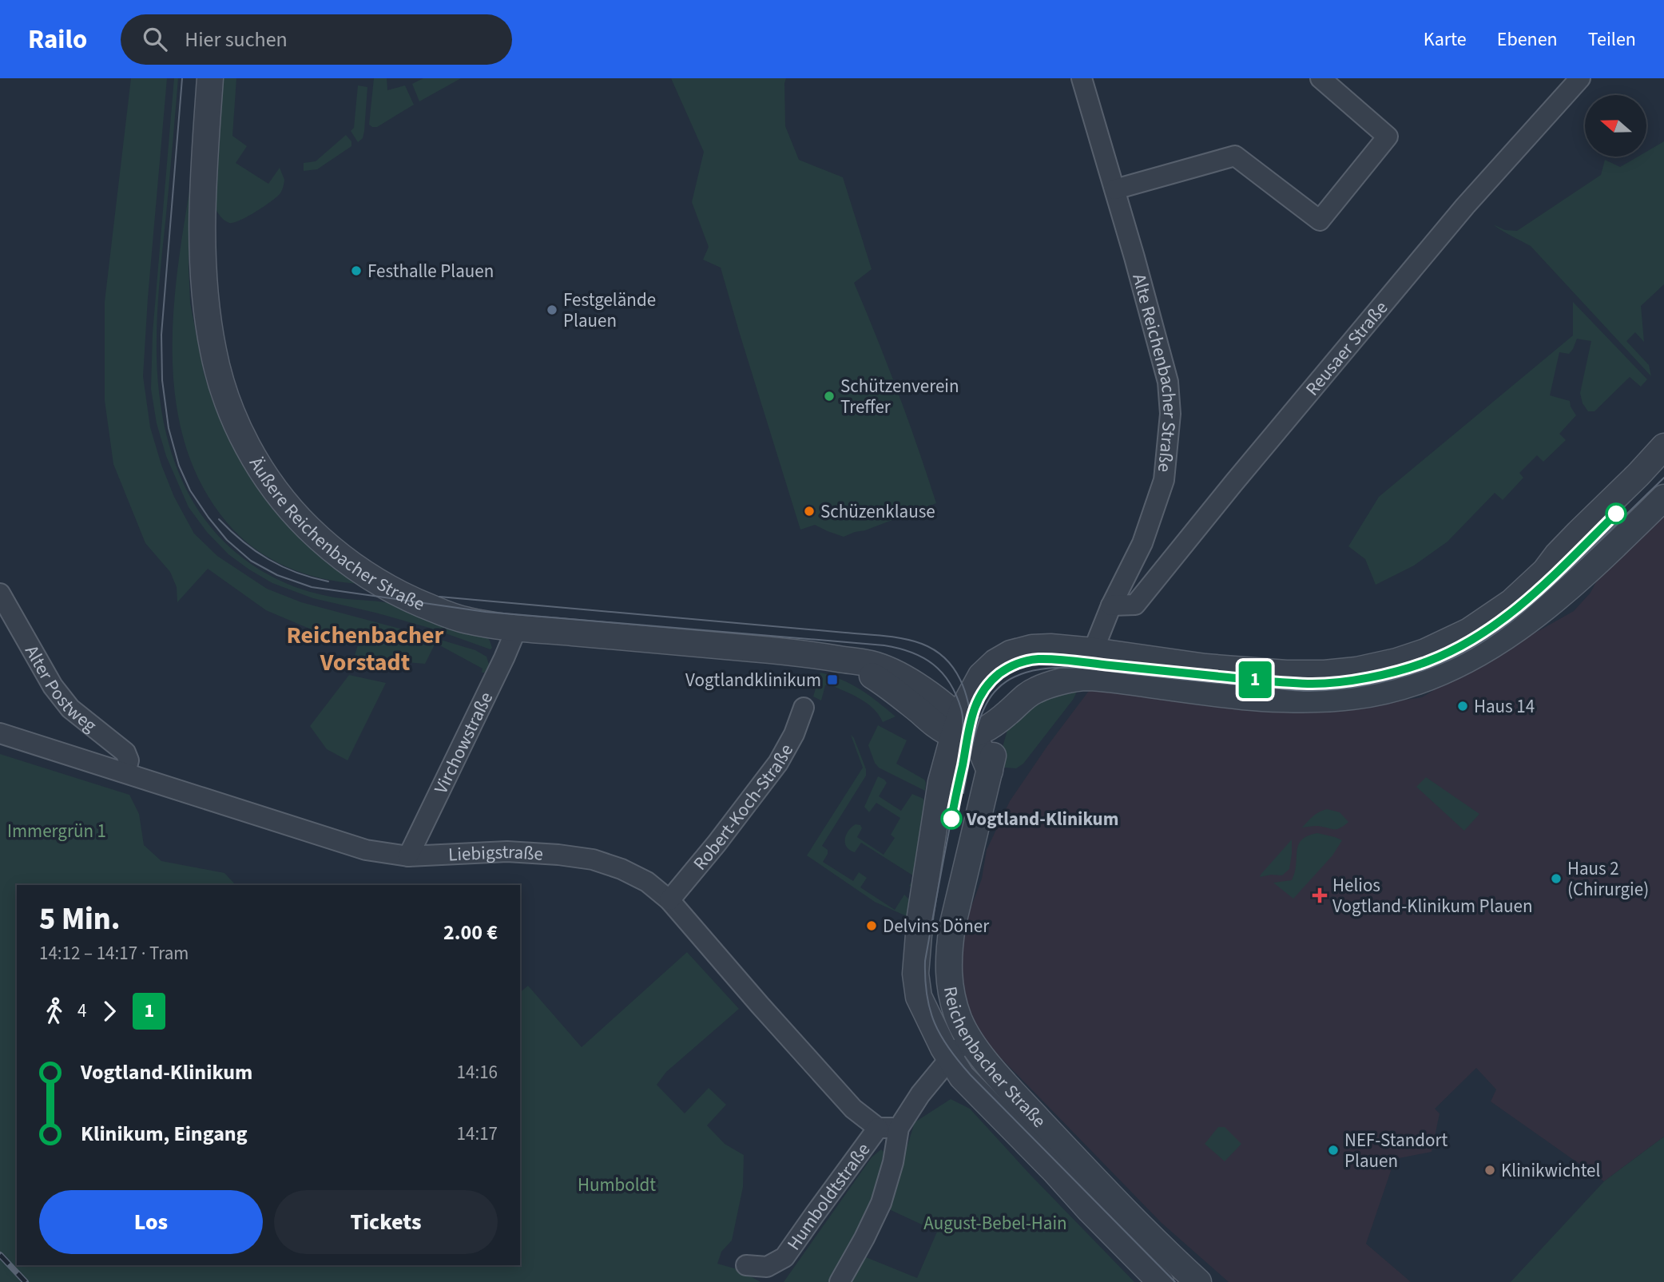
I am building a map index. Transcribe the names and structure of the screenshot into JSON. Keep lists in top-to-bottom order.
{
  "streets": {
    "street": [
      "Reusaer Straße",
      "Alte Reichenbacher Straße",
      "Äußere Reichenbacher Straße",
      "Alter Postweg",
      "Virchowstraße",
      "Robert-Koch-Straße",
      "Liebigstraße",
      "Reichenbacher Straße",
      "Humboldtstraße"
    ]
  },
  "crossings": [
    ["Reusaer Straße", "Alte Reichenbacher Straße"],
    ["Äußere Reichenbacher Straße", "Virchowstraße"],
    ["Äußere Reichenbacher Straße", "Reichenbacher Straße"],
    ["Alter Postweg", "Liebigstraße"],
    ["Virchowstraße", "Liebigstraße"],
    ["Robert-Koch-Straße", "Liebigstraße"],
    ["Liebigstraße", "Humboldtstraße"]
  ],
  "districts": ["Reichenbacher Vorstadt"],
  "parks": ["Immergrün 1", "Humboldt", "August-Bebel-Hain"],
  "places": {
    "other": [
      "Festhalle Plauen",
      "Festgelände Plauen",
      "Schützenverein Treffer",
      "Schüzenklause",
      "Haus 14",
      "Vogtland-Klinikum",
      "Haus 2 (Chirurgie)",
      "Delvins Döner",
      "NEF-Standort Plauen",
      "Klinikwichtel"
    ],
    "transit": ["Vogtlandklinikum"],
    "health": ["Helios Vogtland-Klinikum Plauen"]
  },
  "lines": ["tram line 1"],
  "north": "left",
  "page": {
    "header": "Railo",
    "search": "Hier suchen",
    "nav": ["Karte", "Ebenen", "Teilen"],
    "on_map": "1",
    "heading": ["5 Min.", "14:12 – 14:17 · Tram", "2.00 €"],
    "legs": ["4", "1"],
    "list": [
      {
        "name": "Vogtland-Klinikum",
        "value": "14:16"
      },
      {
        "name": "Klinikum, Eingang",
        "value": "14:17"
      }
    ],
    "buttons": ["Los", "Tickets"]
  }
}
